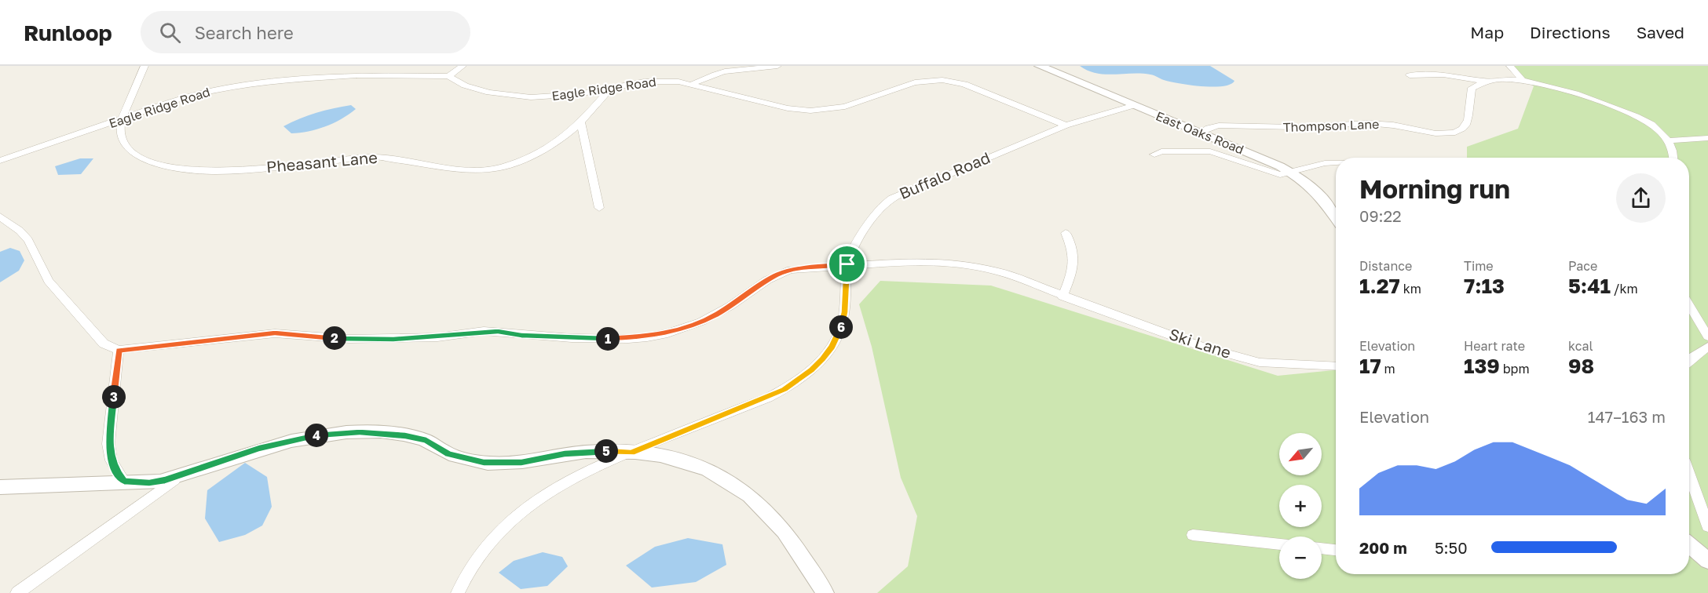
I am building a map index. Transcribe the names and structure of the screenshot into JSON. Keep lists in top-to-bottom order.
{
  "streets": {
    "street": [
      "Eagle Ridge Road",
      "Thompson Lane",
      "East Oaks Road",
      "Pheasant Lane",
      "Buffalo Road",
      "Ski Lane"
    ]
  },
  "crossings": [
    ["Eagle Ridge Road", "Pheasant Lane"],
    ["Eagle Ridge Road", "Buffalo Road"],
    ["Thompson Lane", "East Oaks Road"],
    ["East Oaks Road", "Buffalo Road"],
    ["Buffalo Road", "Ski Lane"]
  ],
  "north": "bottom left",
  "page": {
    "header": "Runloop",
    "search": "Search here",
    "nav": ["Map", "Directions", "Saved"],
    "heading": ["Morning run", "09:22"],
    "stats": [
      ["Distance", "1.27 km"],
      ["Time", "7:13"],
      ["Pace", "5:41 /km"],
      ["Elevation", "17 m"],
      ["Heart rate", "139 bpm"],
      ["kcal", "98"]
    ],
    "pins": [
      "6",
      "2",
      "1",
      "3",
      "4",
      "5"
    ],
    "chart": ["Elevation", "147–163 m"],
    "map_buttons": ["+", "−"],
    "list": [
      {
        "name": "200 m",
        "note": "5:50"
      }
    ]
  }
}
